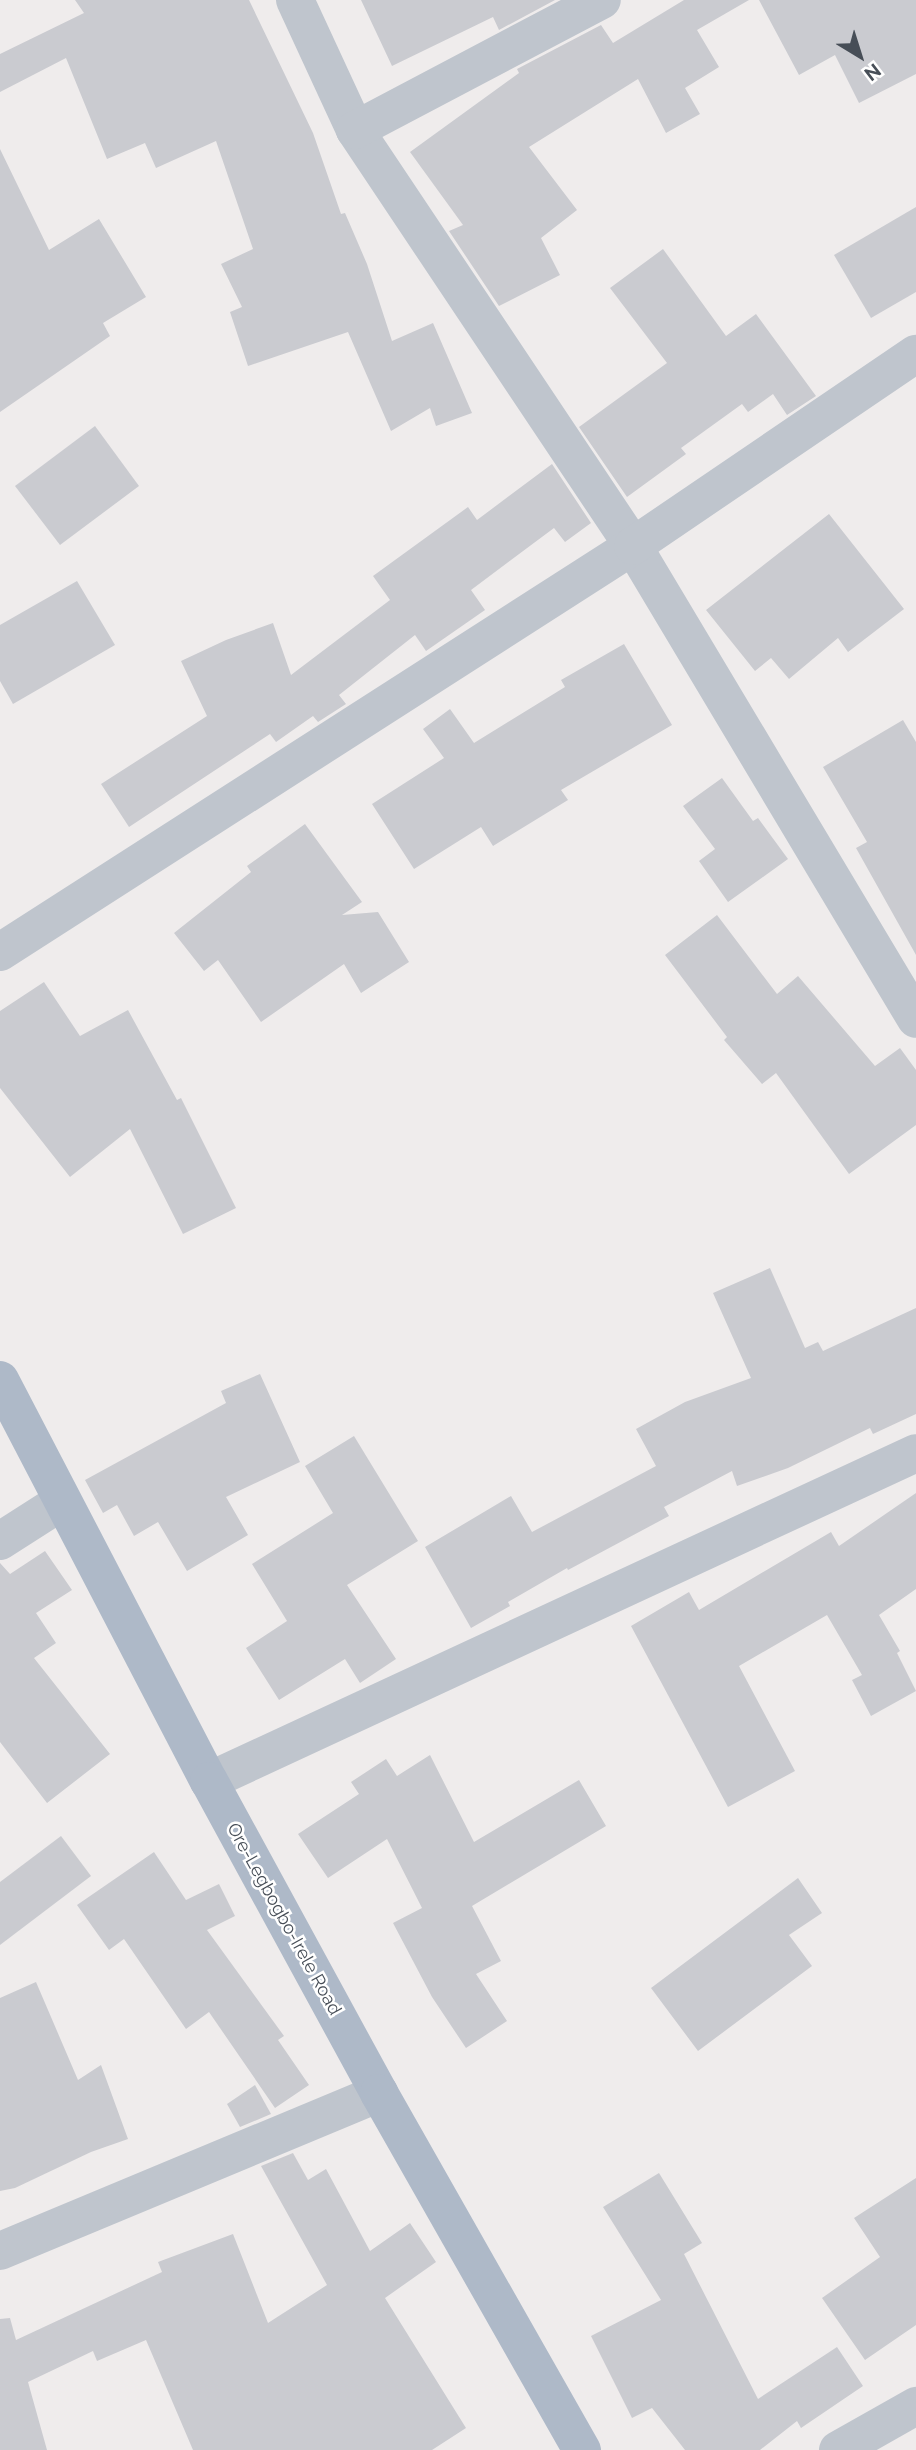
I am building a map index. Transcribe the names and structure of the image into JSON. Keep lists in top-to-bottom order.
{
  "streets": {
    "main road": ["Ore-Legbogbo-Irele Road"]
  },
  "north": "bottom right"
}
